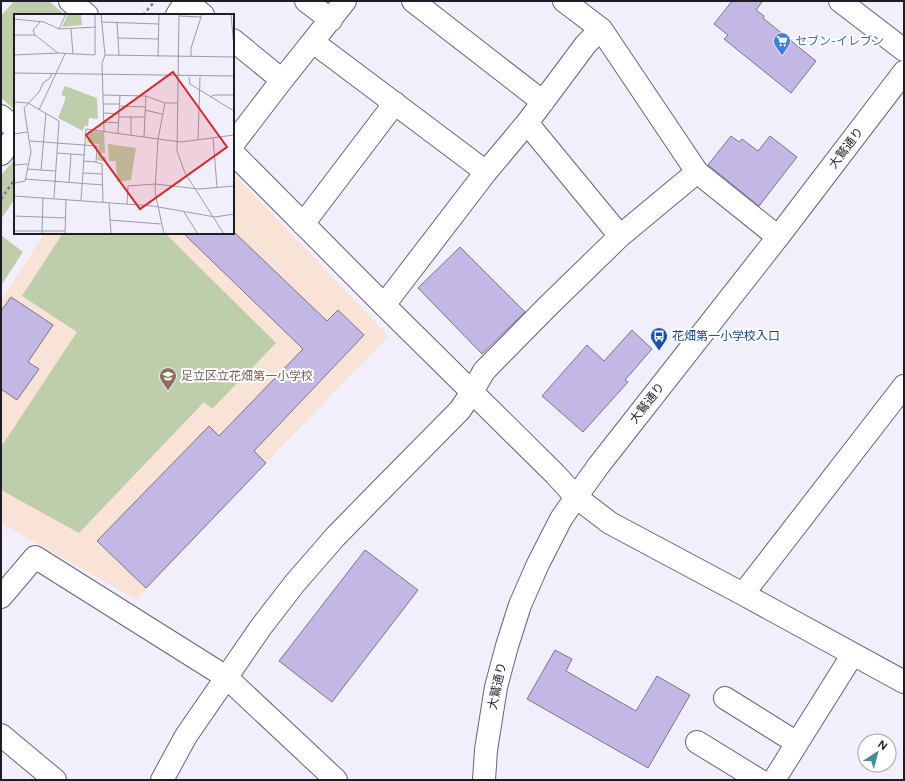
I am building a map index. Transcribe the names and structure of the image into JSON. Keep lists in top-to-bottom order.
{
  "streets": {
    "street": ["大鷲通り"]
  },
  "places": {
    "supermarket": ["セブン-イレブン"],
    "bus stop": ["花畑第一小学校入口"],
    "school or university": ["足立区立花畑第一小学校"]
  },
  "north": "top right"
}
